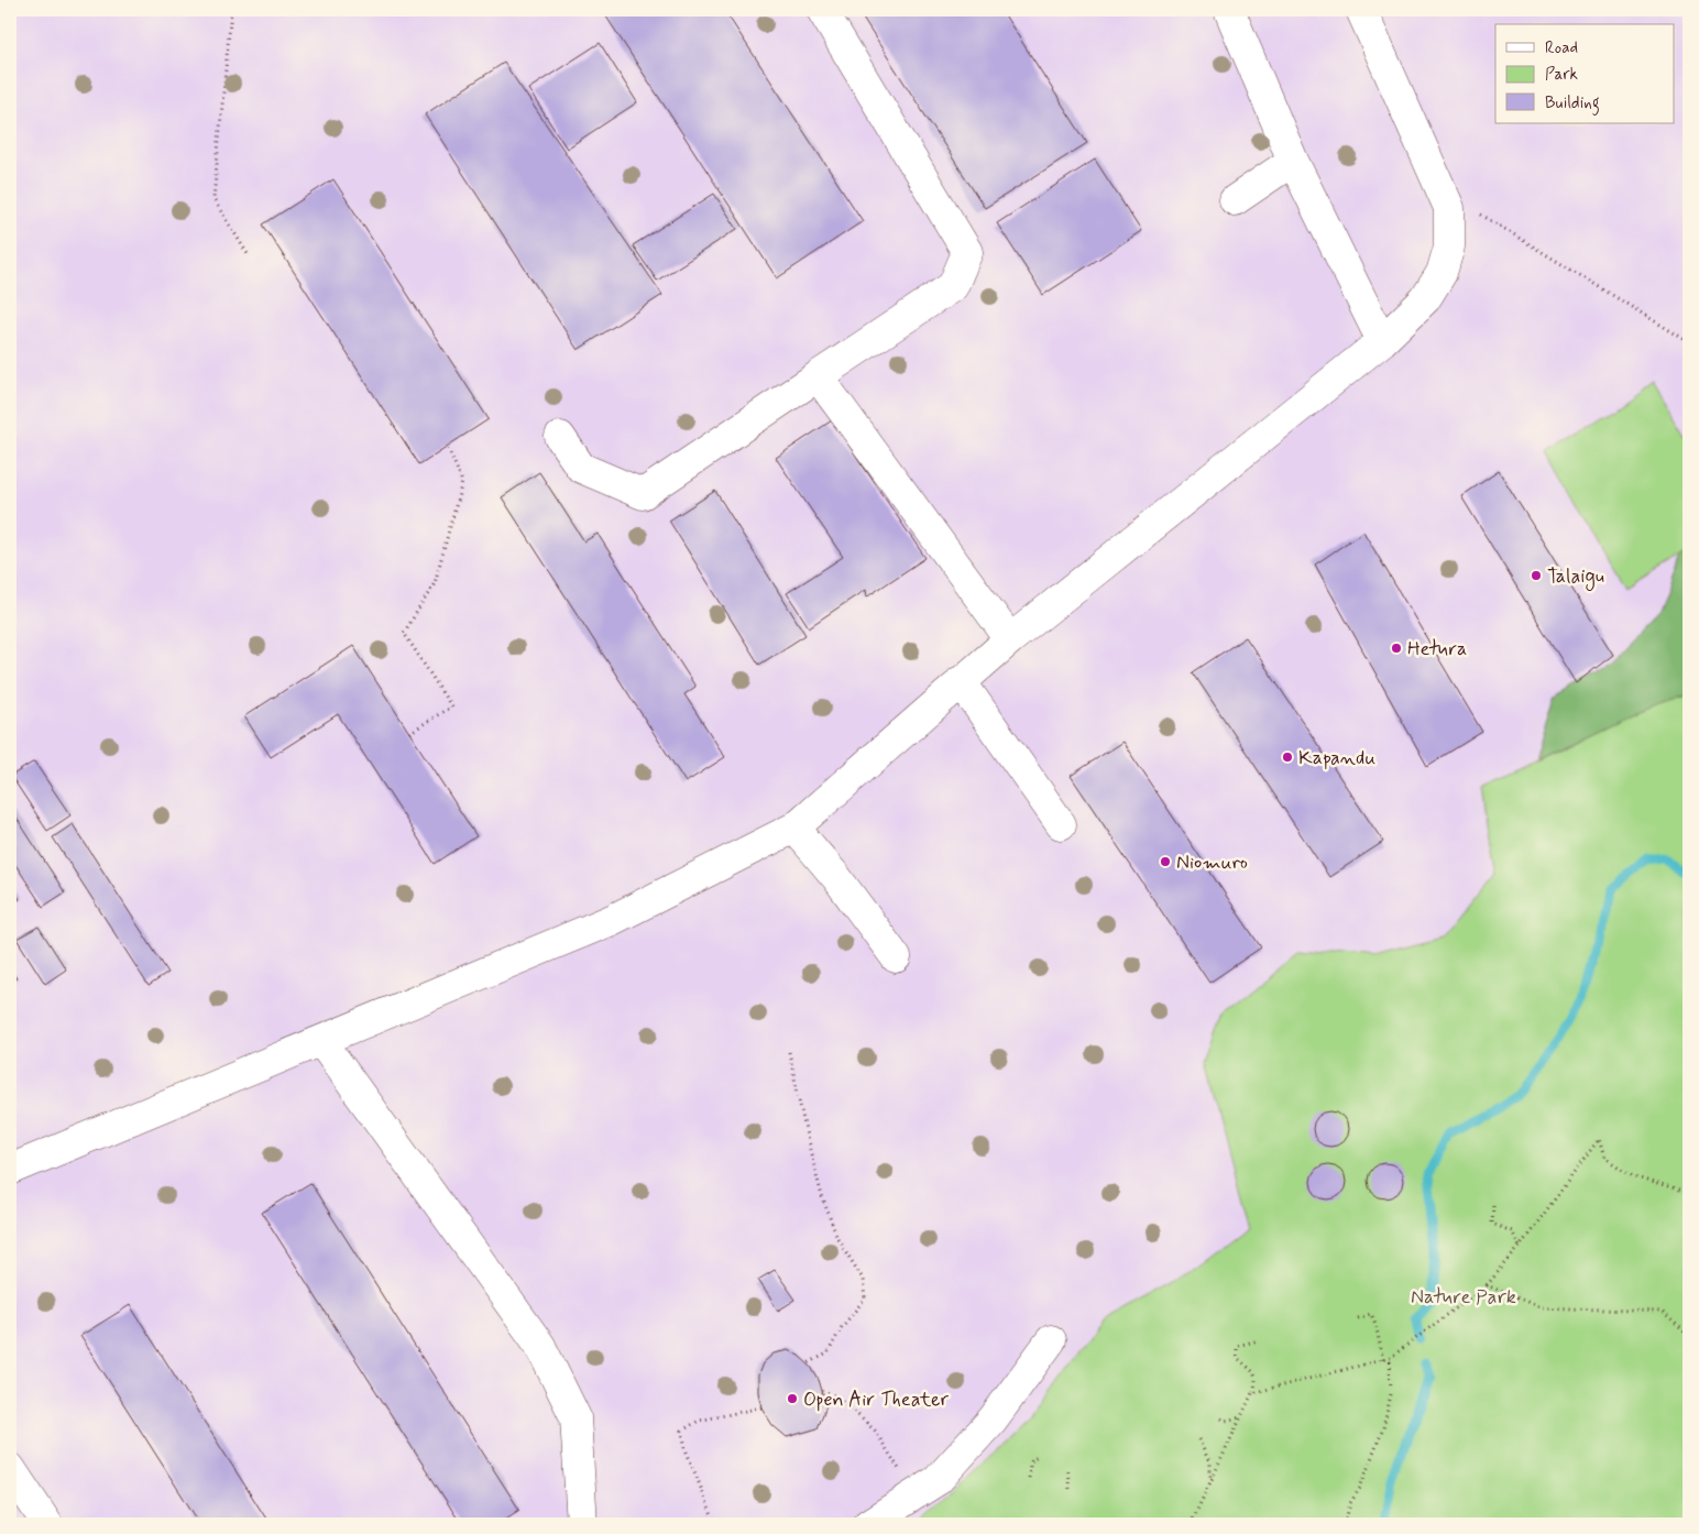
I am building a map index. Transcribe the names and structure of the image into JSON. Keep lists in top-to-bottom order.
{
  "parks": ["Nature Park"],
  "places": [
    "Talaigu",
    "Hetura",
    "Kapandu",
    "Niomuro",
    "Open Air Theater"
  ],
  "legend": ["Road", "Park", "Building"]
}
